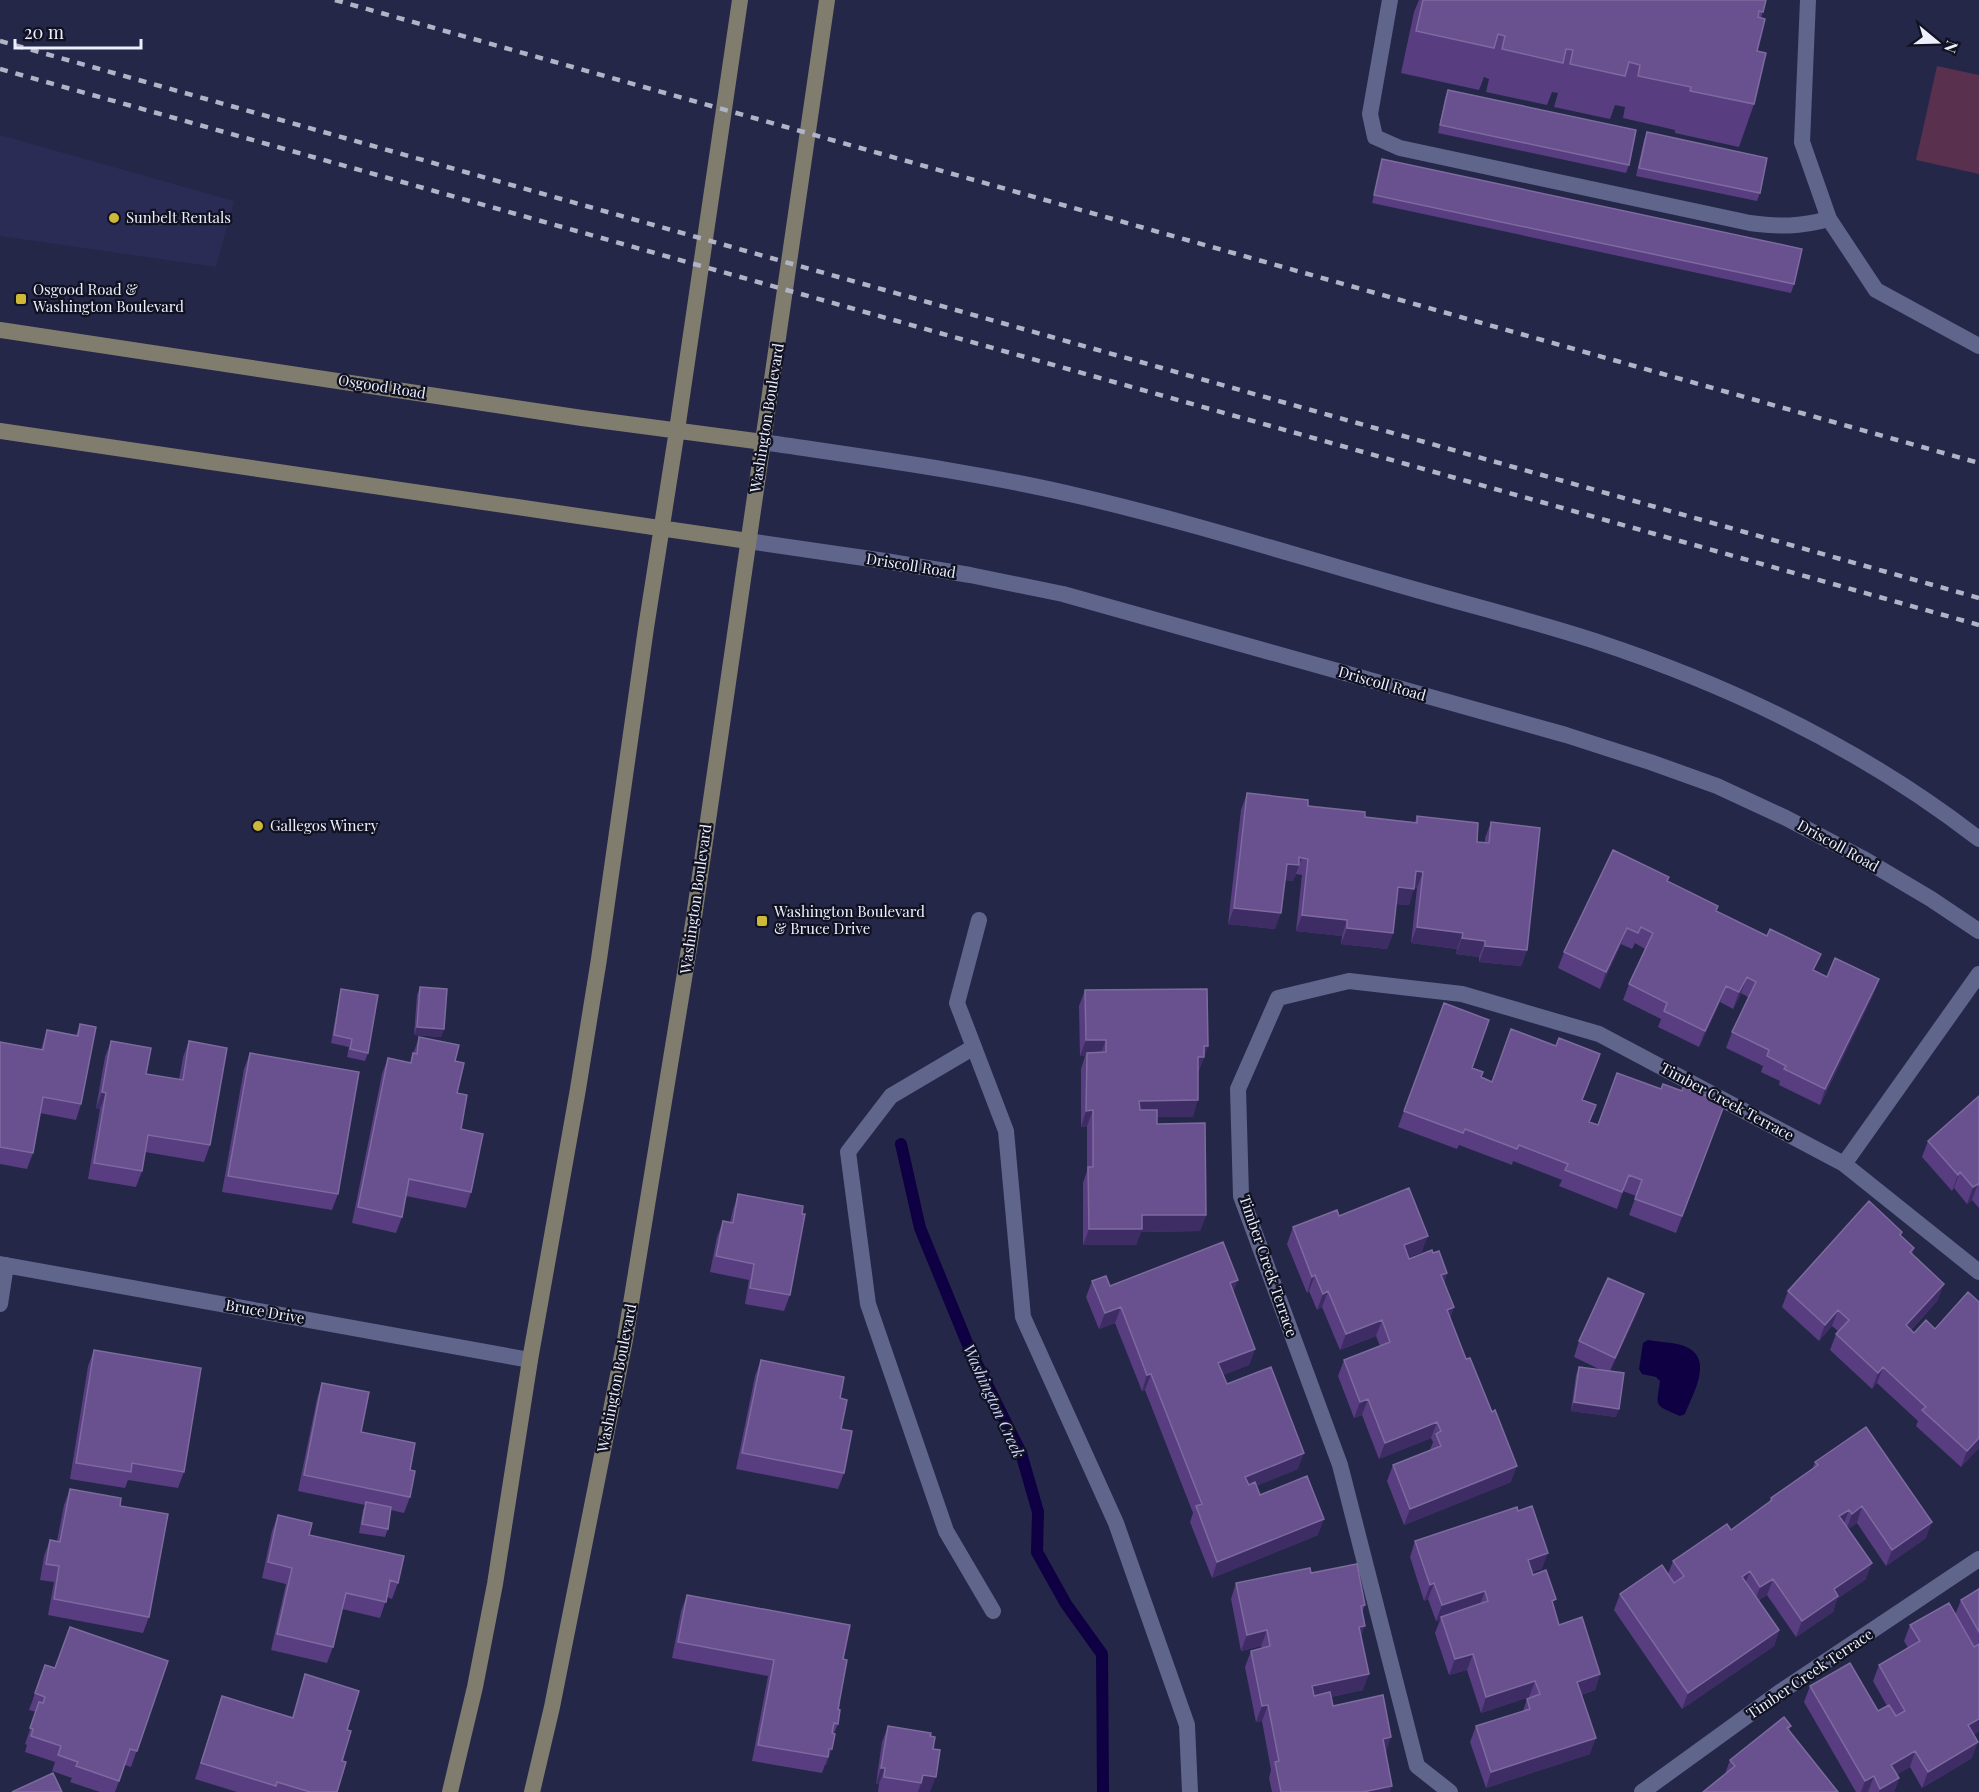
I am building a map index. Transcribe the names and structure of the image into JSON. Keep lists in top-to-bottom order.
{
  "streets": {
    "main road": ["Osgood Road", "Washington Boulevard"],
    "street": ["Driscoll Road", "Timber Creek Terrace", "Bruce Drive"]
  },
  "crossings": [
    ["Osgood Road", "Washington Boulevard"],
    ["Washington Boulevard", "Driscoll Road"]
  ],
  "water": ["Washington Creek"],
  "places": {
    "other": ["Sunbelt Rentals", "Gallegos Winery"],
    "transit": ["Osgood Road & Washington Boulevard", "Washington Boulevard & Bruce Drive"]
  },
  "scale_bar": "20 m",
  "north": "right"
}
